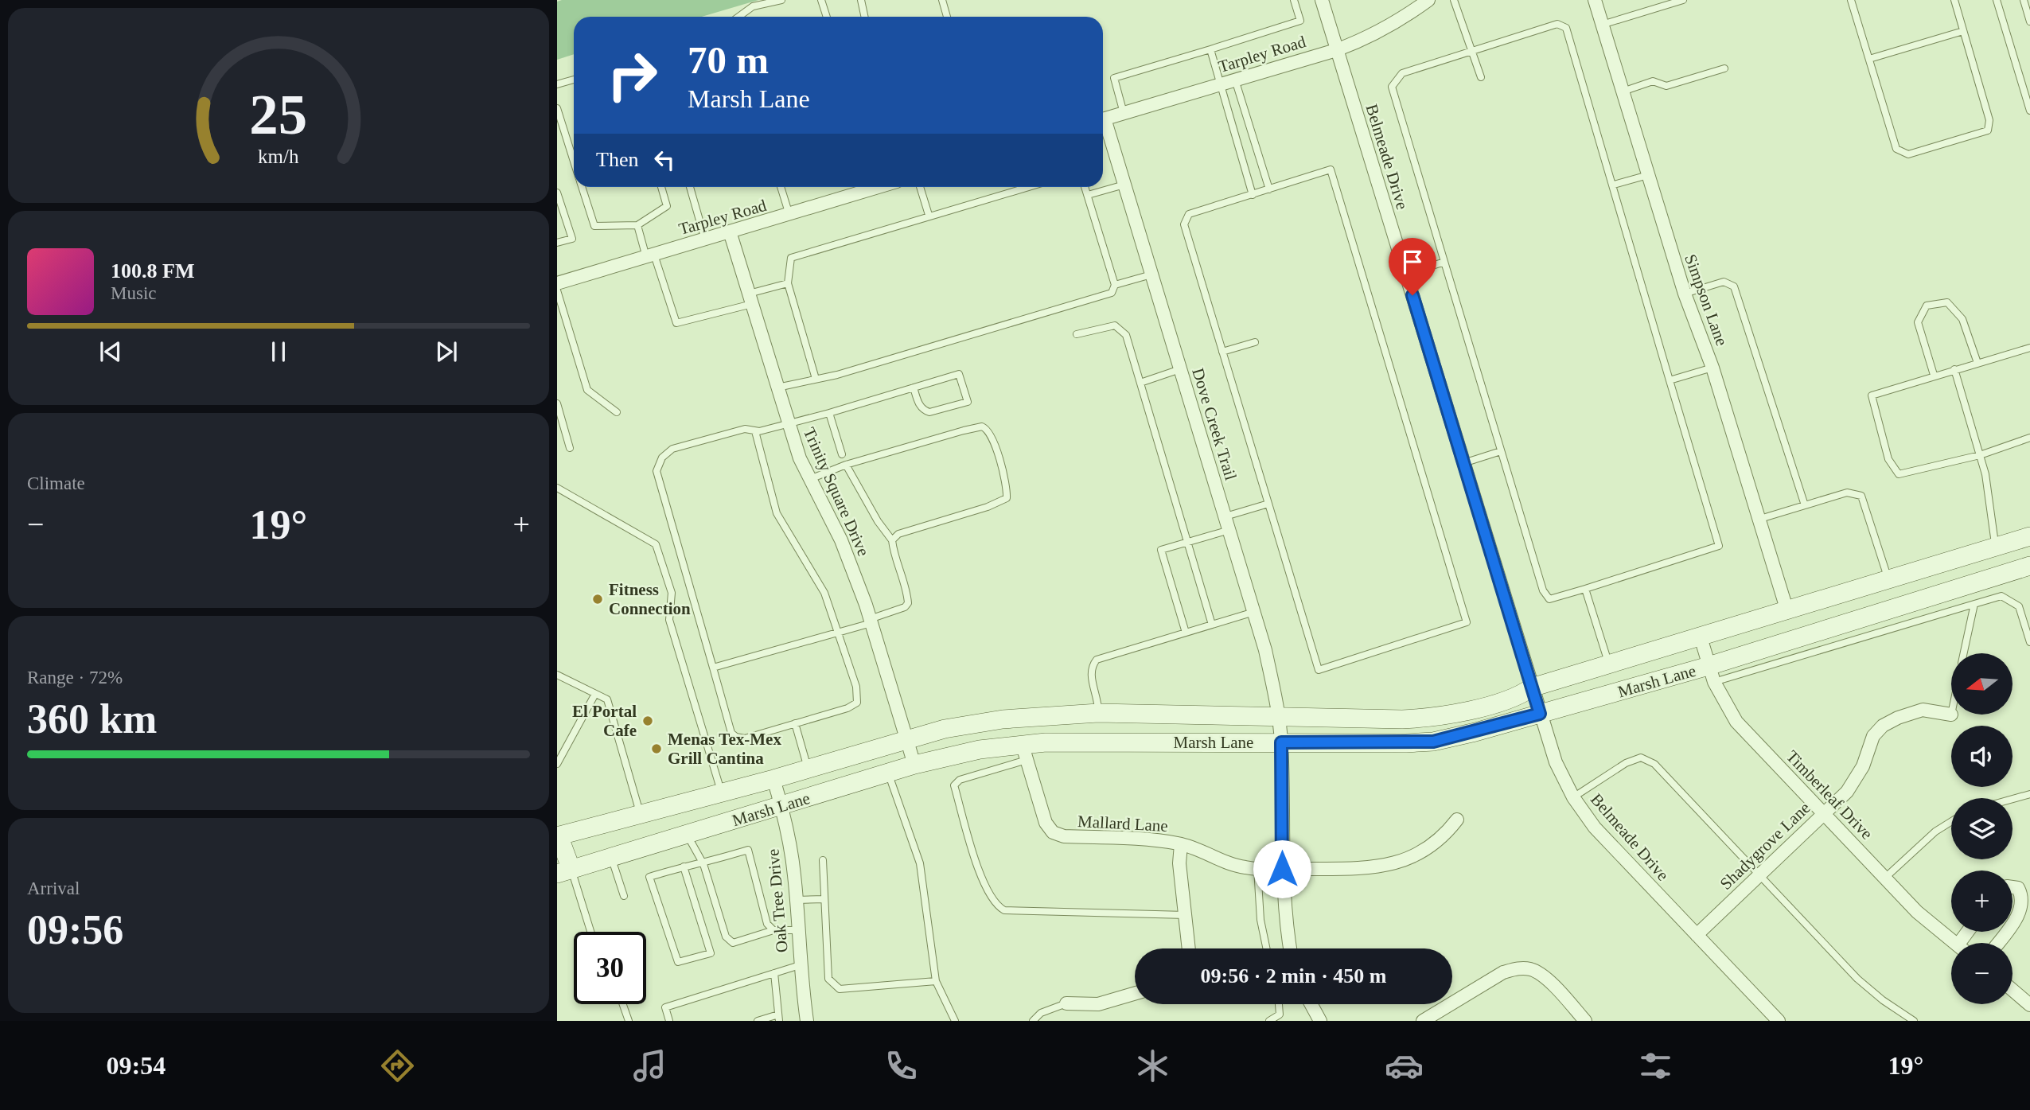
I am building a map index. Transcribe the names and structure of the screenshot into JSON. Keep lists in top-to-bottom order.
{
  "streets": {
    "main road": ["Marsh Lane"],
    "street": [
      "Tarpley Road",
      "Belmeade Drive",
      "Simpson Lane",
      "Dove Creek Trail",
      "Trinity Square Drive",
      "Timberleaf Drive",
      "Mallard Lane",
      "Shadygrove Lane",
      "Oak Tree Drive"
    ]
  },
  "crossings": [
    ["Tarpley Road", "Belmeade Drive"],
    ["Tarpley Road", "Trinity Square Drive"],
    ["Belmeade Drive", "Marsh Lane"],
    ["Belmeade Drive", "Shadygrove Lane"],
    ["Simpson Lane", "Marsh Lane"],
    ["Dove Creek Trail", "Marsh Lane"],
    ["Dove Creek Trail", "Mallard Lane"],
    ["Trinity Square Drive", "Marsh Lane"],
    ["Marsh Lane", "Timberleaf Drive"],
    ["Marsh Lane", "Mallard Lane"],
    ["Marsh Lane", "Oak Tree Drive"],
    ["Timberleaf Drive", "Shadygrove Lane"]
  ],
  "places": ["Fitness Connection", "El Portal Cafe", "Menas Tex-Mex Grill Cantina"],
  "north": "left",
  "page": {
    "turn": ["70 m", "Marsh Lane"],
    "then": "Then",
    "song": ["100.8 FM", "Music"],
    "tile": [
      "Climate",
      ["Range · 72%", "360 km"],
      ["Arrival", "09:56"]
    ],
    "heat": ["−", "19°", "+"],
    "map_buttons": ["+", "−"],
    "limit": "30",
    "trip": "09:56 · 2 min · 450 m",
    "tabs": ["09:54", "19°"],
    "gauge": ["25", "km/h"]
  }
}
